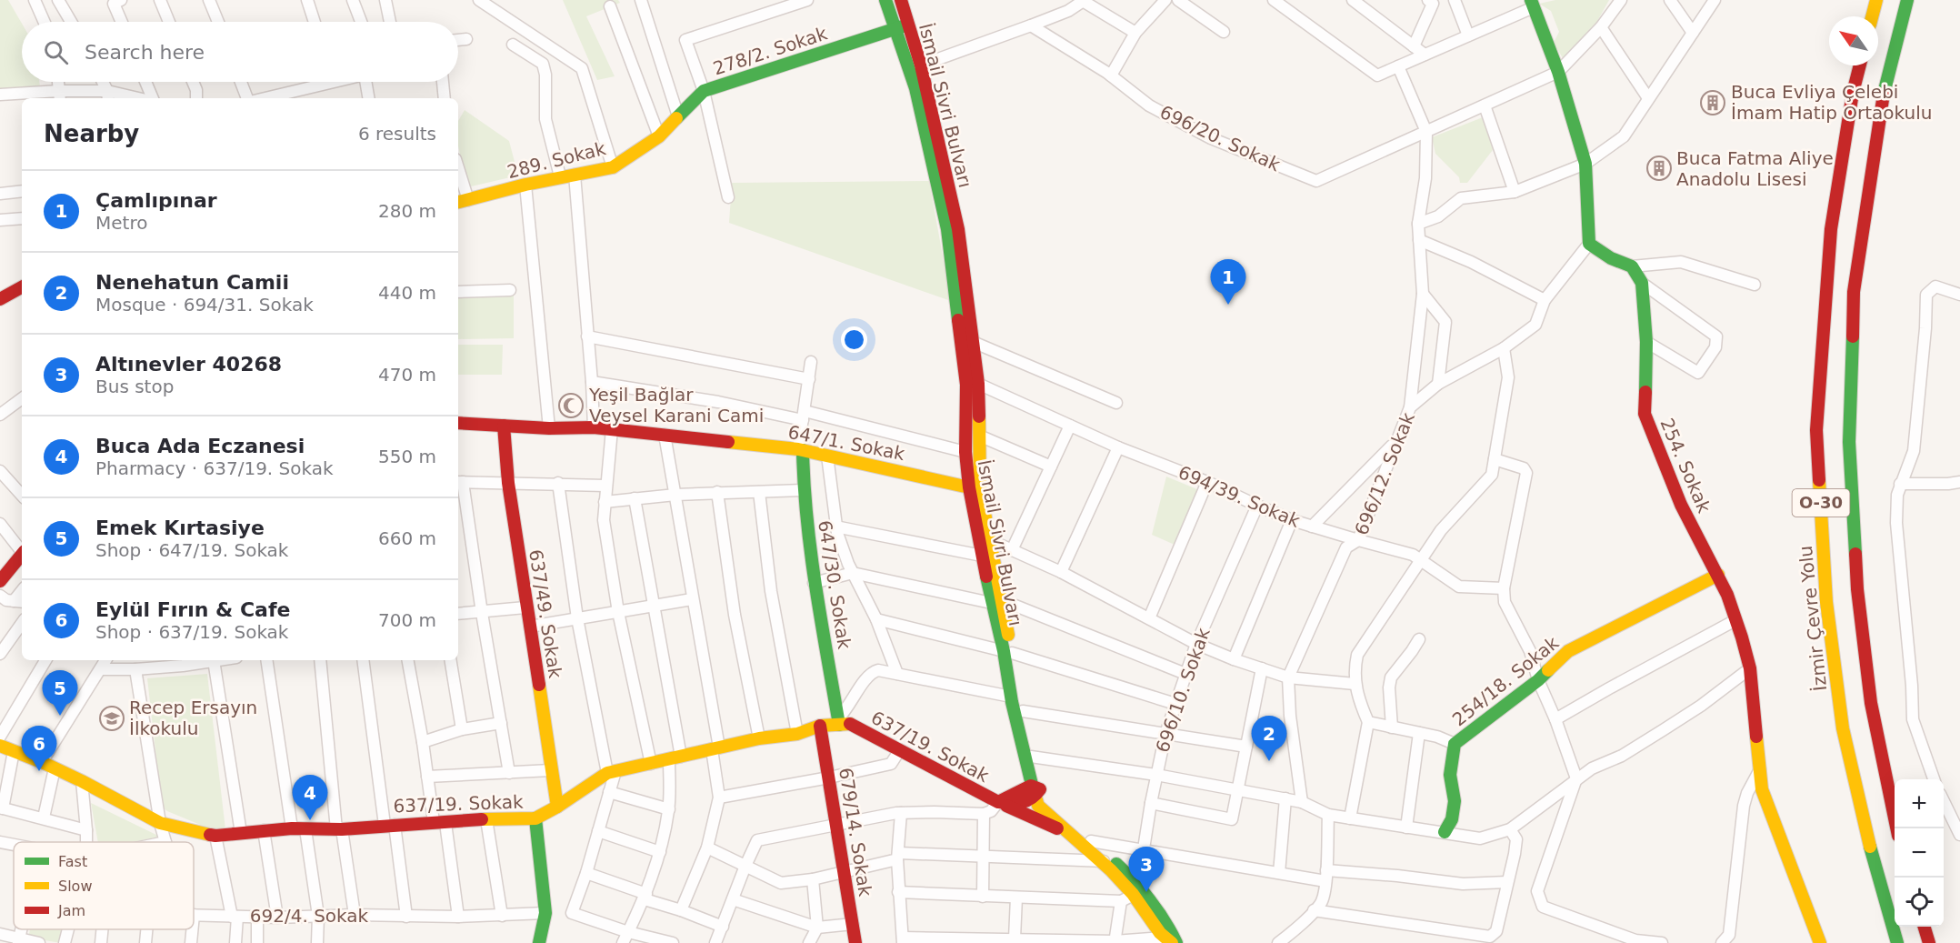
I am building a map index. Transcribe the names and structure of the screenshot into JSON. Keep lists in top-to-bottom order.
{
  "streets": {
    "main road": [
      "278/2. Sokak",
      "İsmail Sivri Bulvarı",
      "289. Sokak",
      "647/1. Sokak",
      "254. Sokak",
      "O-30",
      "647/30. Sokak",
      "637/49. Sokak",
      "İzmir Çevre Yolu",
      "254/18. Sokak",
      "637/19. Sokak",
      "679/14. Sokak"
    ],
    "street": [
      "696/20. Sokak",
      "696/12. Sokak",
      "694/39. Sokak",
      "696/10. Sokak",
      "692/4. Sokak"
    ]
  },
  "crossings": [
    ["278/2. Sokak", "İsmail Sivri Bulvarı"],
    ["278/2. Sokak", "289. Sokak"],
    ["İsmail Sivri Bulvarı", "647/1. Sokak"],
    ["İsmail Sivri Bulvarı", "694/39. Sokak"],
    ["İsmail Sivri Bulvarı", "696/10. Sokak"],
    ["İsmail Sivri Bulvarı", "637/19. Sokak"],
    ["647/1. Sokak", "647/30. Sokak"],
    ["647/1. Sokak", "637/49. Sokak"],
    ["254. Sokak", "254/18. Sokak"],
    ["696/12. Sokak", "694/39. Sokak"],
    ["694/39. Sokak", "696/10. Sokak"],
    ["647/30. Sokak", "637/19. Sokak"],
    ["637/49. Sokak", "637/19. Sokak"],
    ["637/19. Sokak", "679/14. Sokak"]
  ],
  "places": {
    "building": ["Buca Evliya Çelebi İmam Hatip Ortaokulu", "Buca Fatma Aliye Anadolu Lisesi"],
    "mosque": ["Yeşil Bağlar Veysel Karani Cami"],
    "school or university": ["Recep Ersayın İlkokulu"]
  },
  "legend": ["Fast", "Slow", "Jam"],
  "north": "top left",
  "page": {
    "search": "Search here",
    "heading": ["Nearby", "6 results"],
    "list": [
      {
        "mark": "1",
        "name": "Çamlıpınar",
        "note": "Metro",
        "value": "280 m"
      },
      {
        "mark": "2",
        "name": "Nenehatun Camii",
        "note": "Mosque · 694/31. Sokak",
        "value": "440 m"
      },
      {
        "mark": "3",
        "name": "Altınevler 40268",
        "note": "Bus stop",
        "value": "470 m"
      },
      {
        "mark": "4",
        "name": "Buca Ada Eczanesi",
        "note": "Pharmacy · 637/19. Sokak",
        "value": "550 m"
      },
      {
        "mark": "5",
        "name": "Emek Kırtasiye",
        "note": "Shop · 647/19. Sokak",
        "value": "660 m"
      },
      {
        "mark": "6",
        "name": "Eylül Fırın & Cafe",
        "note": "Shop · 637/19. Sokak",
        "value": "700 m"
      }
    ],
    "pins": [
      "1",
      "5",
      "2",
      "6",
      "4",
      "3"
    ],
    "map_buttons": ["+", "−"]
  }
}
